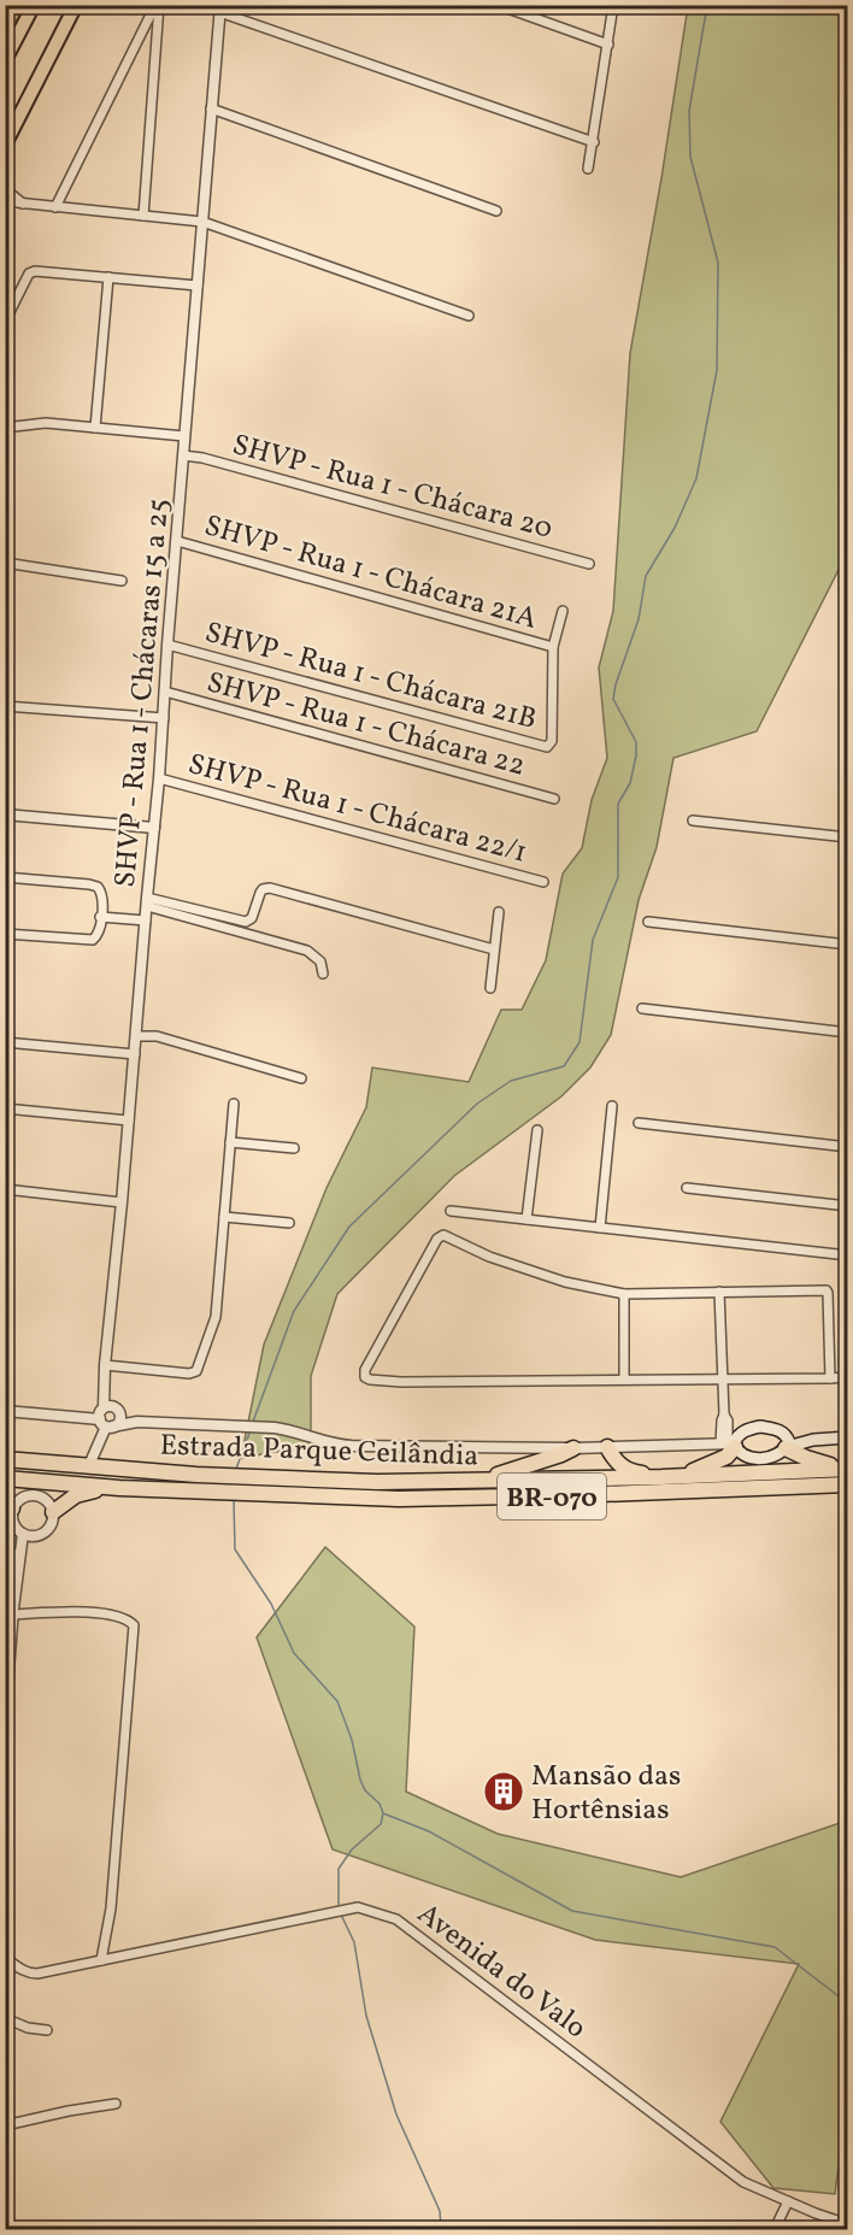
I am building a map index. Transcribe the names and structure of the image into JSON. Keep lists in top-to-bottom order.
{
  "streets": {
    "highway": ["Estrada Parque Ceilândia", "BR-070"],
    "street": [
      "SHVP - Rua 1 - Chácara 20",
      "SHVP - Rua 1 - Chácara 21A",
      "SHVP - Rua 1 - Chácara 21B",
      "SHVP - Rua 1 - Chácaras 15 a 25",
      "SHVP - Rua 1 - Chácara 22",
      "SHVP - Rua 1 - Chácara 22/1",
      "Avenida do Valo"
    ]
  },
  "crossings": [
    ["SHVP - Rua 1 - Chácara 20", "SHVP - Rua 1 - Chácaras 15 a 25"],
    ["SHVP - Rua 1 - Chácara 21A", "SHVP - Rua 1 - Chácara 21B"],
    ["SHVP - Rua 1 - Chácara 21A", "SHVP - Rua 1 - Chácaras 15 a 25"],
    ["SHVP - Rua 1 - Chácara 21B", "SHVP - Rua 1 - Chácaras 15 a 25"],
    ["SHVP - Rua 1 - Chácaras 15 a 25", "SHVP - Rua 1 - Chácara 22"],
    ["SHVP - Rua 1 - Chácaras 15 a 25", "SHVP - Rua 1 - Chácara 22/1"]
  ],
  "places": {
    "building": ["Mansão das Hortênsias"]
  }
}
